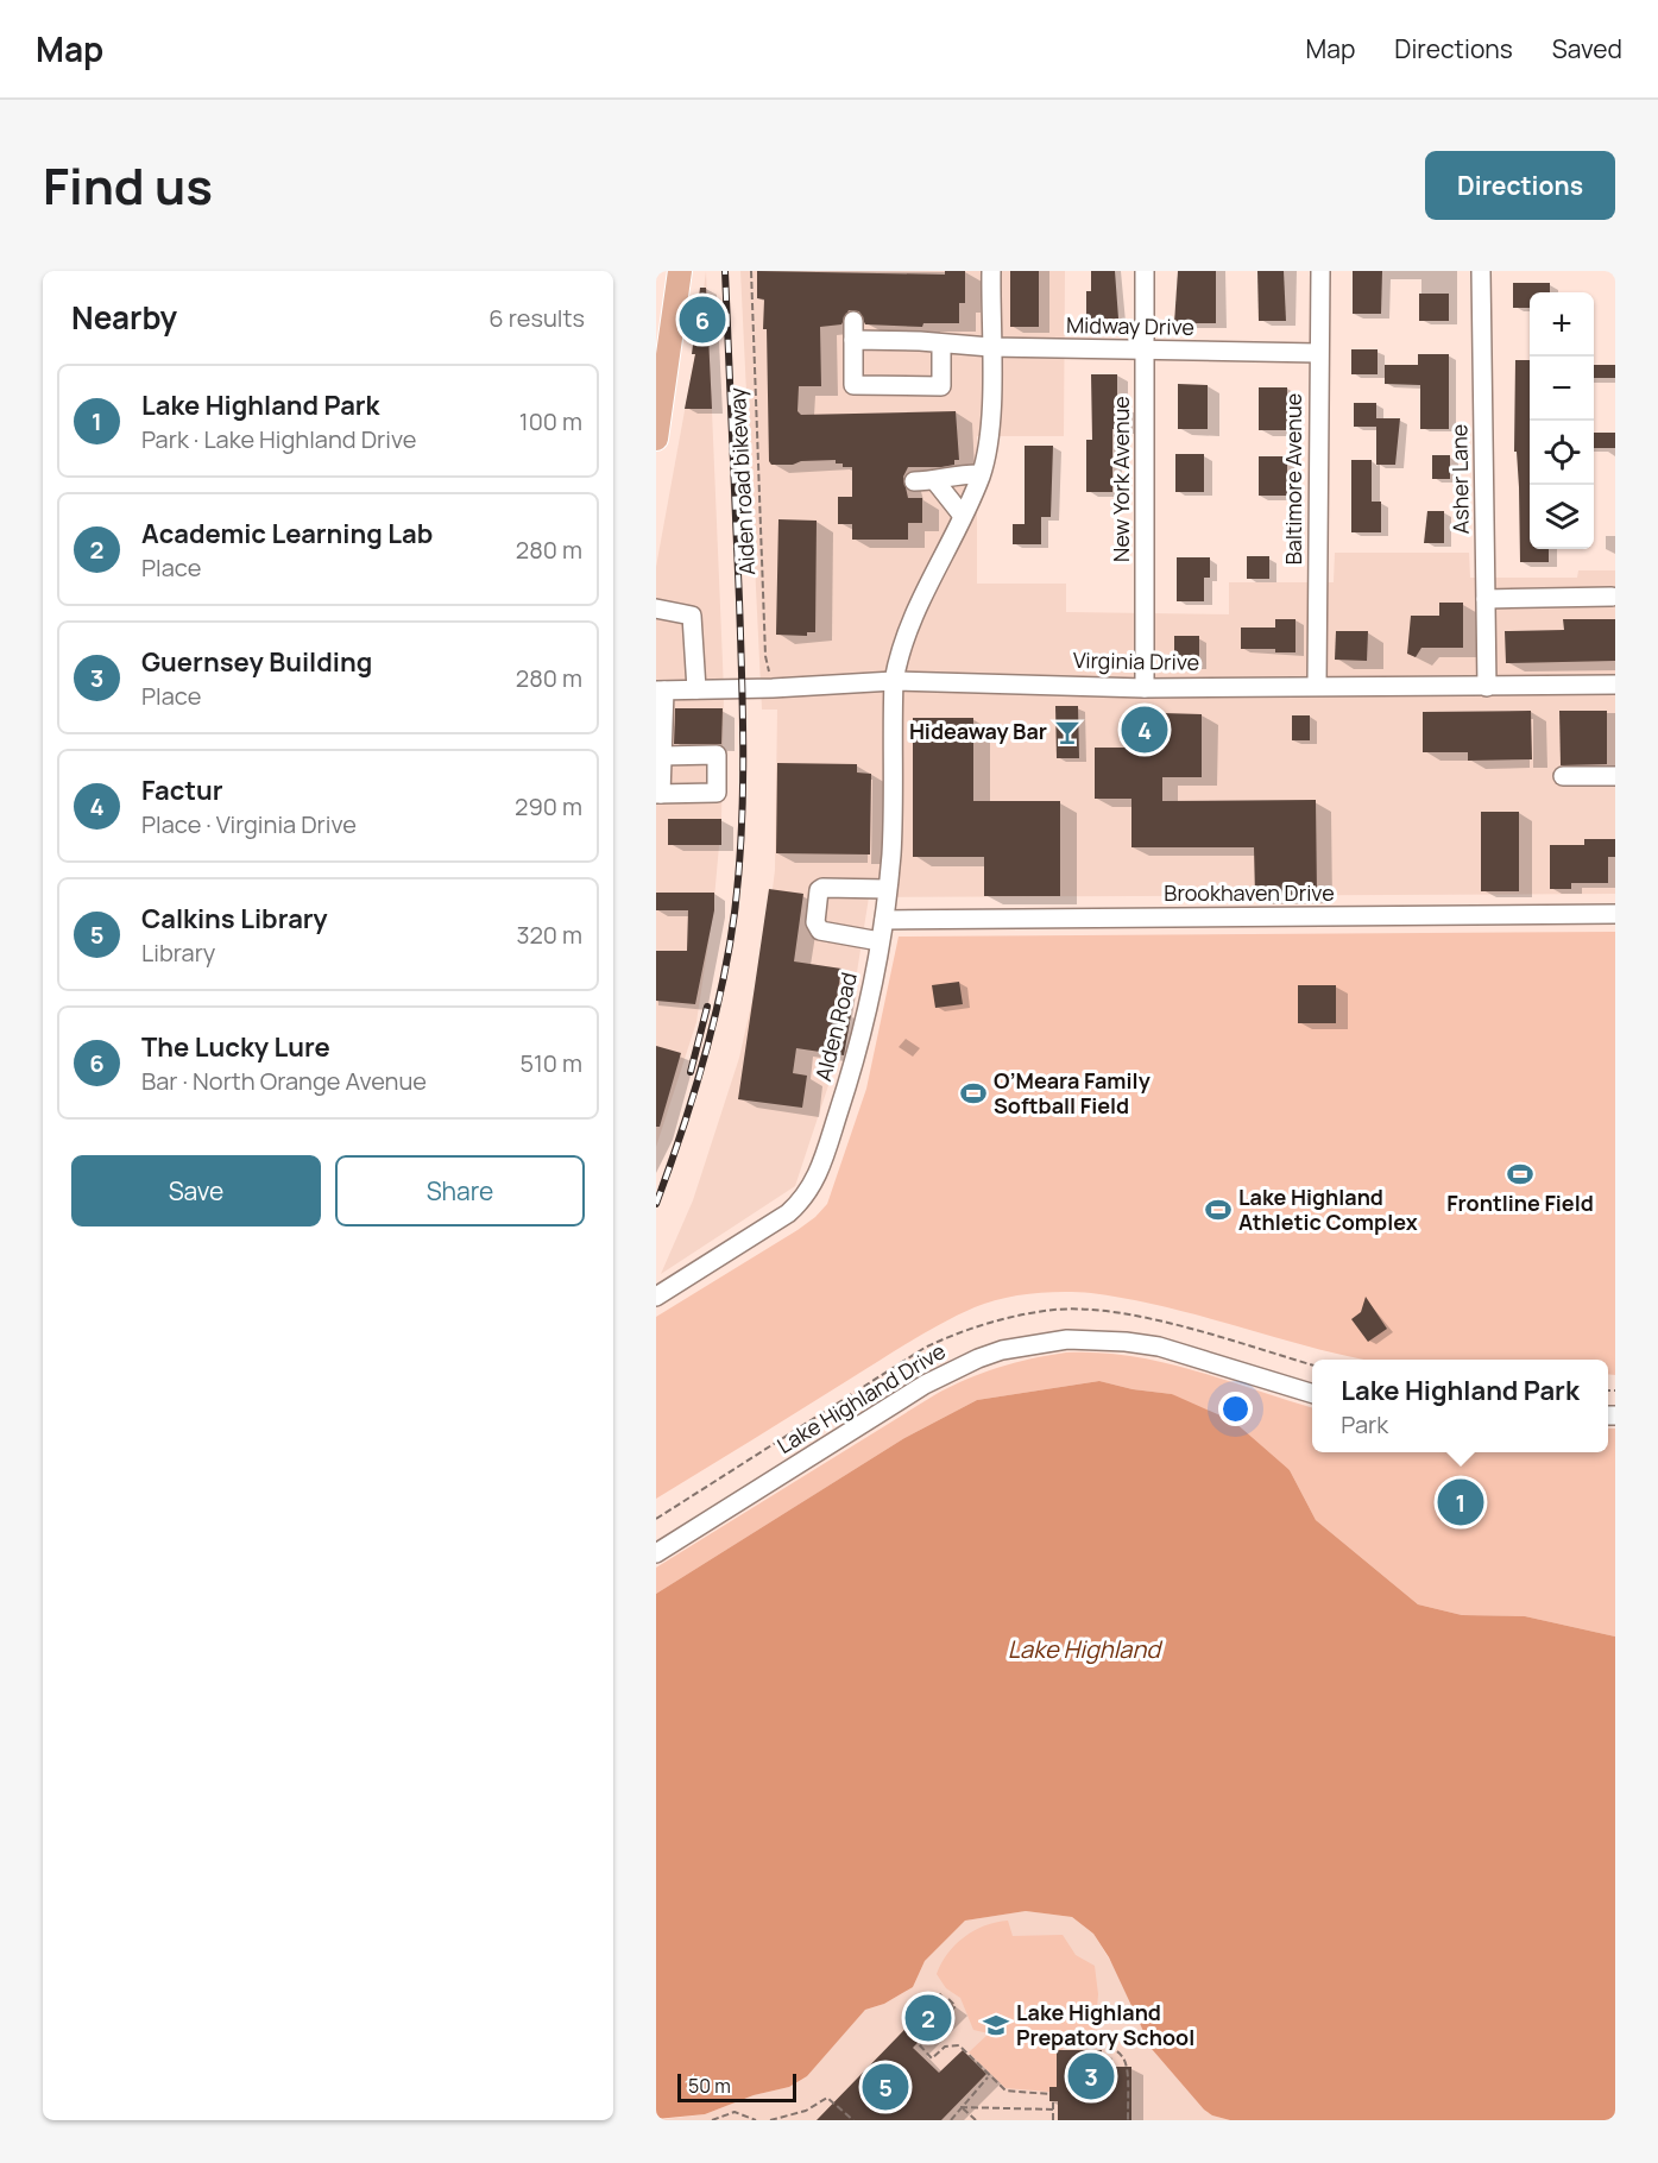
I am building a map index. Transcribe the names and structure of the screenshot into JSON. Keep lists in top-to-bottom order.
{
  "streets": {
    "street": [
      "Midway Drive",
      "New York Avenue",
      "Baltimore Avenue",
      "Asher Lane",
      "Virginia Drive",
      "Brookhaven Drive",
      "Alden Road",
      "Lake Highland Drive"
    ],
    "path": ["Aiden road bikeway"]
  },
  "crossings": [
    ["Midway Drive", "New York Avenue"],
    ["Midway Drive", "Baltimore Avenue"],
    ["Midway Drive", "Alden Road"],
    ["New York Avenue", "Virginia Drive"],
    ["Baltimore Avenue", "Virginia Drive"],
    ["Asher Lane", "Virginia Drive"],
    ["Aiden road bikeway", "Virginia Drive"],
    ["Virginia Drive", "Alden Road"],
    ["Brookhaven Drive", "Alden Road"]
  ],
  "water": ["Lake Highland"],
  "places": {
    "bar": ["Hideaway Bar"],
    "sports": ["O’Meara Family Softball Field", "Frontline Field", "Lake Highland Athletic Complex"],
    "school or university": ["Lake Highland Prepatory School"]
  },
  "scale_bar": "50 m",
  "page": {
    "header": "Map",
    "nav": ["Map", "Directions", "Saved"],
    "title": "Find us",
    "buttons": [
      "Directions",
      ["Save", "Share"]
    ],
    "heading": ["Nearby", "6 results"],
    "map_buttons": ["+", "−"],
    "pins": [
      "6",
      "4",
      "1",
      "2",
      "3",
      "5"
    ],
    "list": [
      {
        "mark": "1",
        "name": "Lake Highland Park",
        "note": "Park · Lake Highland Drive",
        "value": "100 m"
      },
      {
        "mark": "2",
        "name": "Academic Learning Lab",
        "note": "Place",
        "value": "280 m"
      },
      {
        "mark": "3",
        "name": "Guernsey Building",
        "note": "Place",
        "value": "280 m"
      },
      {
        "mark": "4",
        "name": "Factur",
        "note": "Place · Virginia Drive",
        "value": "290 m"
      },
      {
        "mark": "5",
        "name": "Calkins Library",
        "note": "Library",
        "value": "320 m"
      },
      {
        "mark": "6",
        "name": "The Lucky Lure",
        "note": "Bar · North Orange Avenue",
        "value": "510 m"
      }
    ],
    "popup": ["Lake Highland Park", "Park"],
    "scale": "50 m"
  }
}
